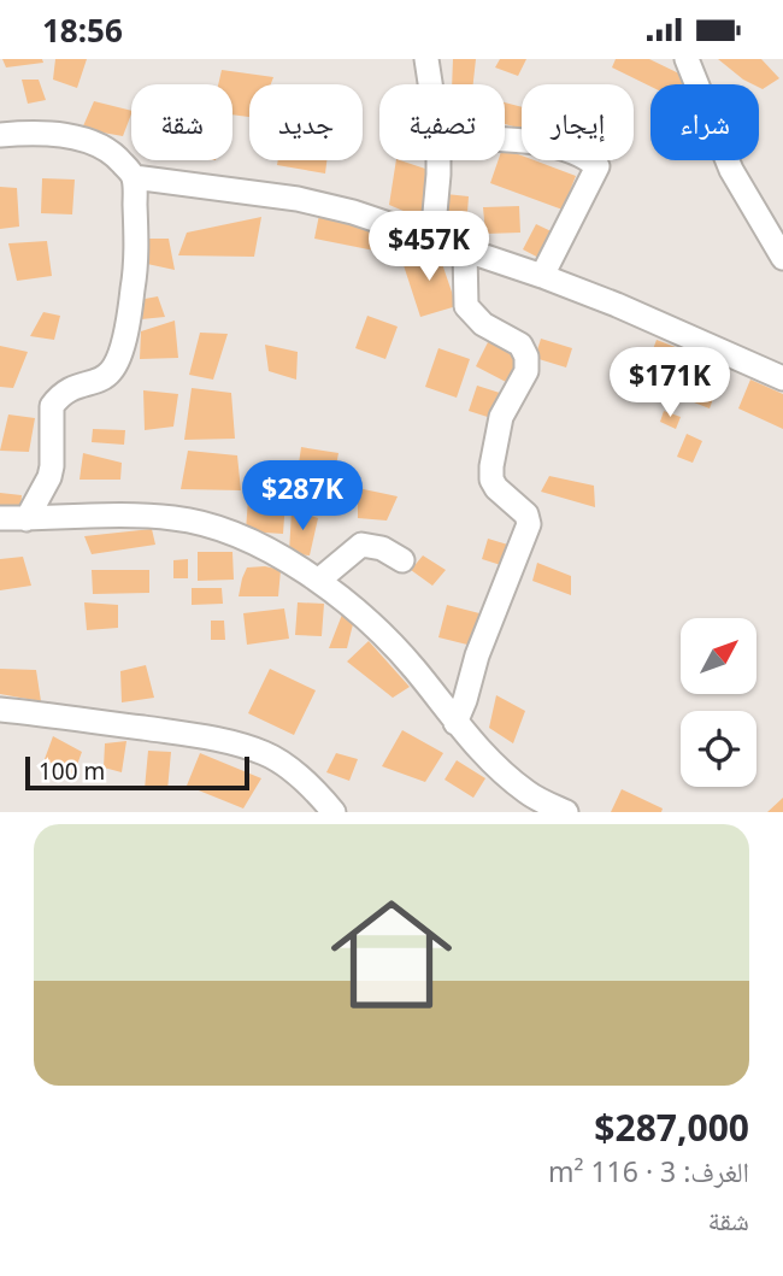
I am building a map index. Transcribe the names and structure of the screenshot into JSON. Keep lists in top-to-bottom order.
{
  "scale_bar": "100 m",
  "north": "top right",
  "page": {
    "status": "18:56",
    "chip": [
      "شراء",
      "إيجار",
      "تصفية",
      "جديد",
      "شقة"
    ],
    "price": ["$457K", "$171K", "$287K"],
    "scale": "100 m",
    "list": [
      {
        "name": "$287,000",
        "note": "الغرف: 3 · 116 m² · شقة"
      }
    ]
  }
}
